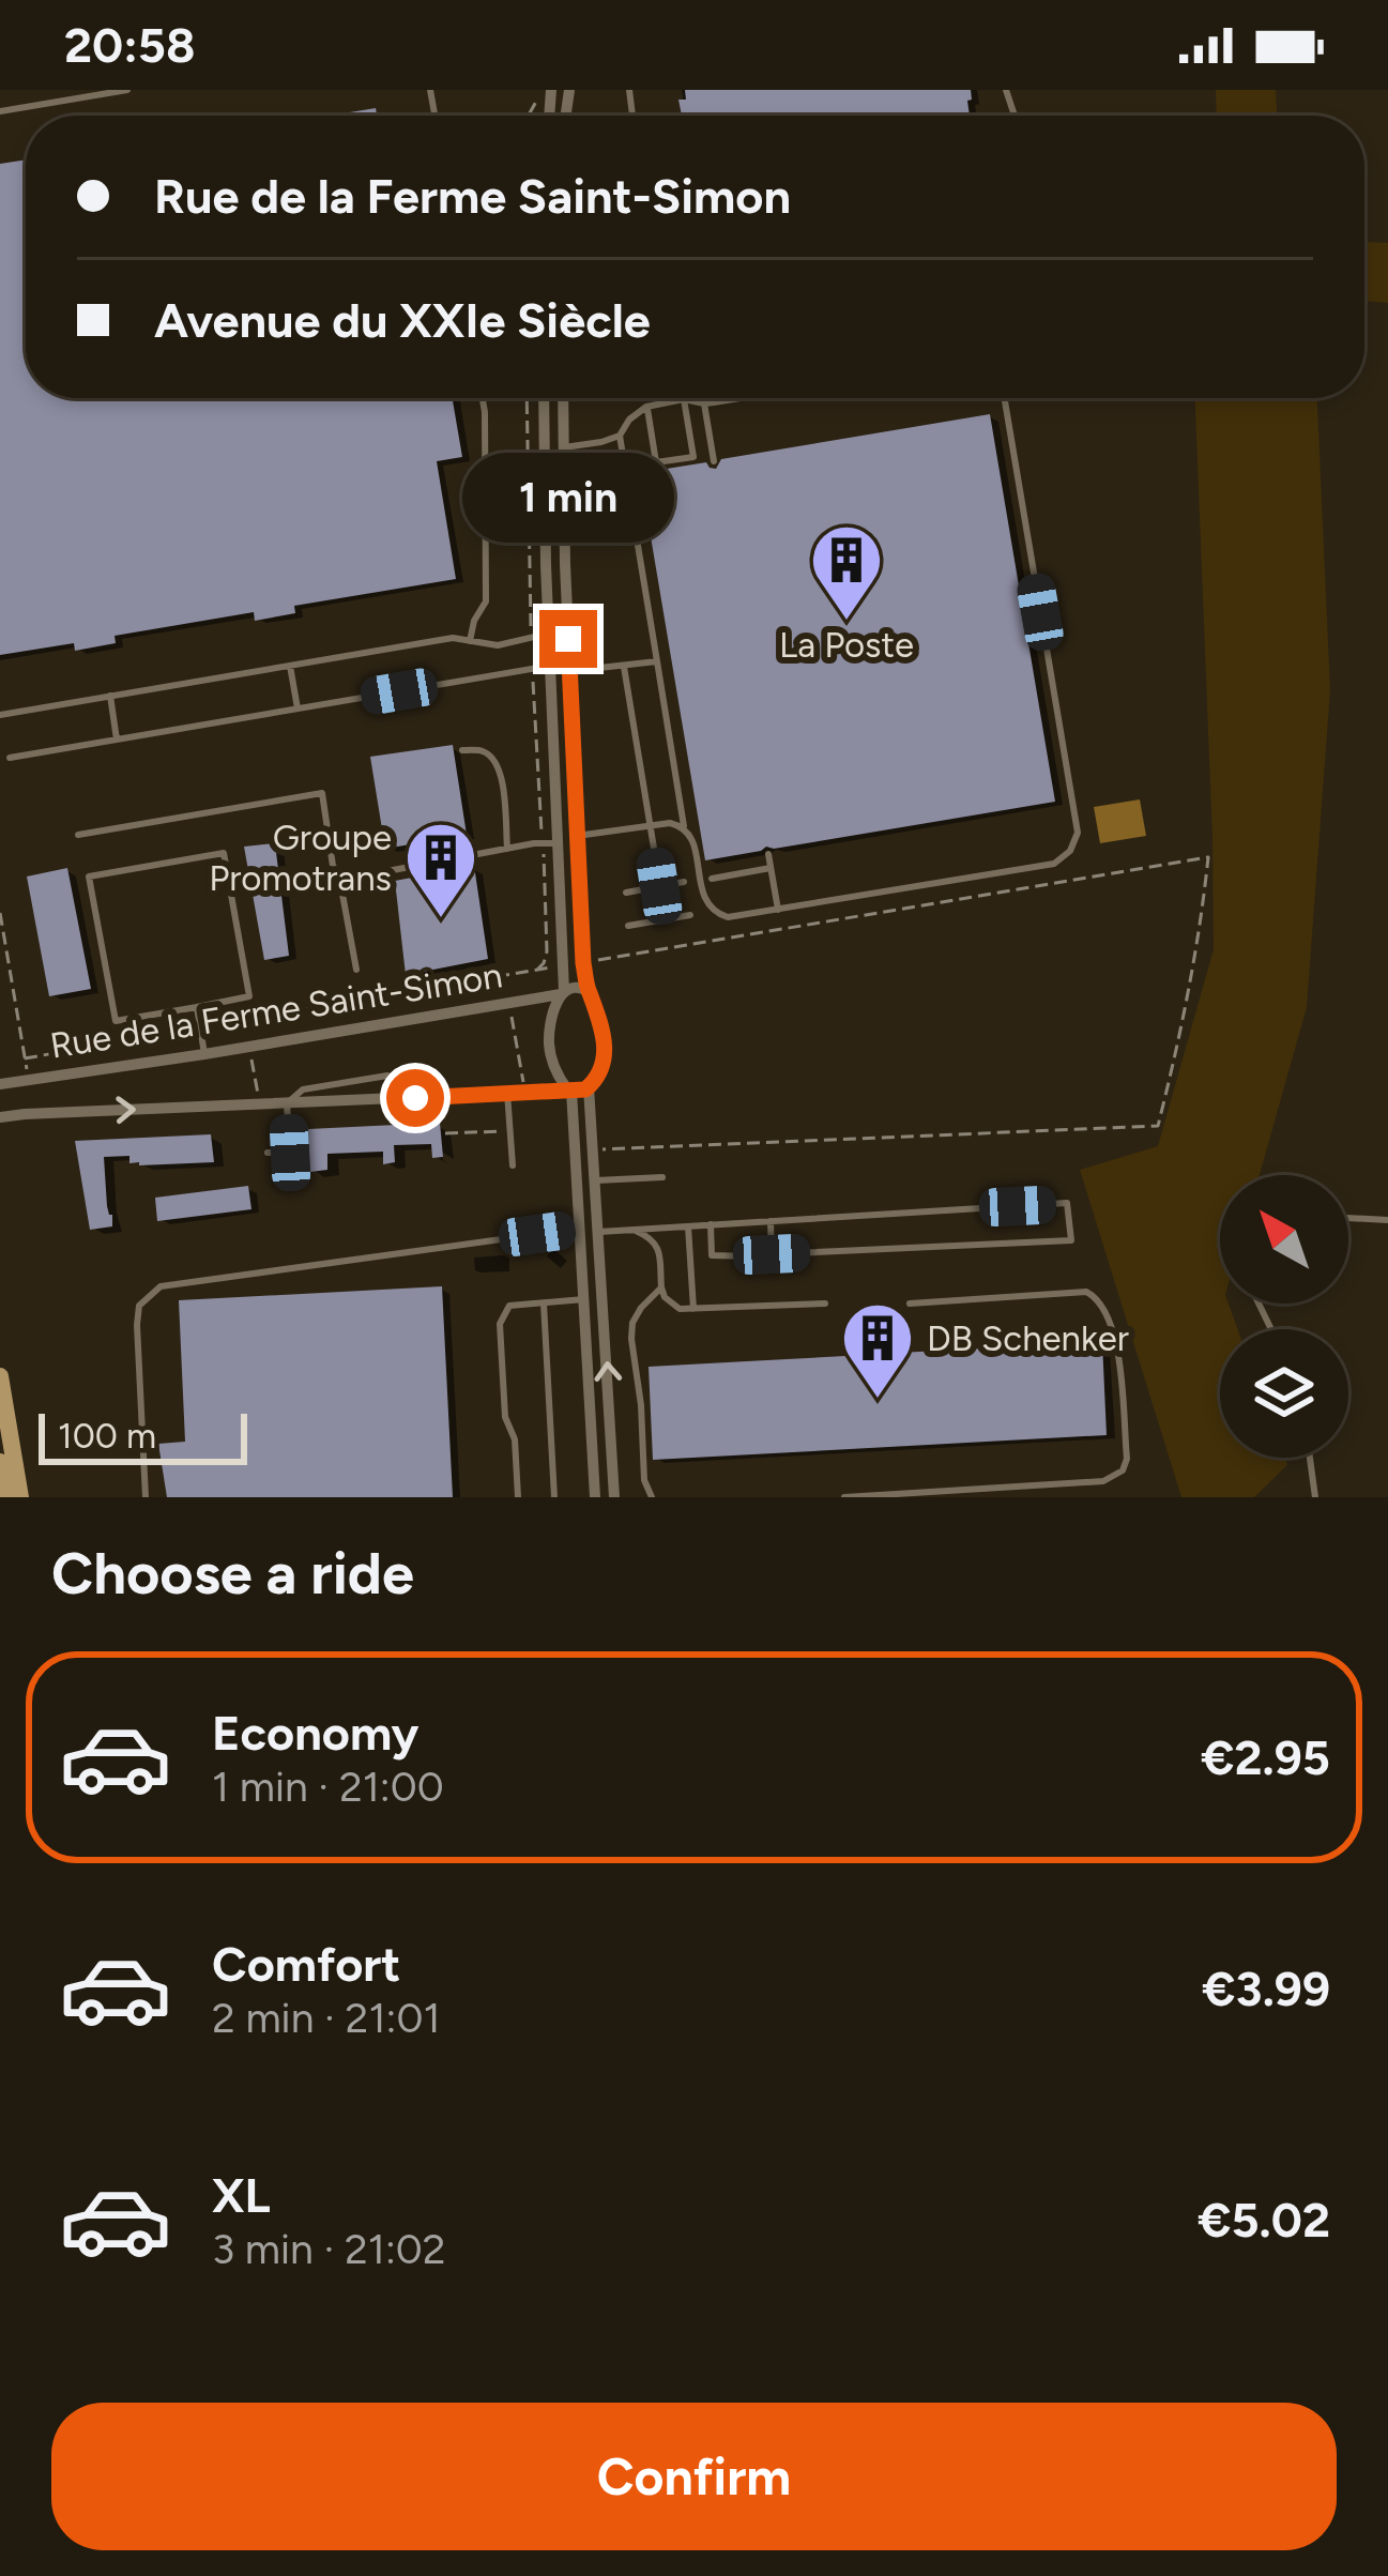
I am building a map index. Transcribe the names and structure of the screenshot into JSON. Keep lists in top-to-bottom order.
{
  "streets": {
    "street": ["Rue de la Ferme Saint-Simon"]
  },
  "places": {
    "building": ["La Poste", "Groupe Promotrans", "DB Schenker"]
  },
  "scale_bar": "100 m",
  "north": "top left",
  "page": {
    "status": "20:58",
    "banner": ["Rue de la Ferme Saint-Simon", "Avenue du XXIe Siècle"],
    "bubble": "1 min",
    "scale": "100 m",
    "heading": "Choose a ride",
    "list": [
      {
        "name": "Economy",
        "note": "1 min · 21:00",
        "value": "€2.95"
      },
      {
        "name": "Comfort",
        "note": "2 min · 21:01",
        "value": "€3.99"
      },
      {
        "name": "XL",
        "note": "3 min · 21:02",
        "value": "€5.02"
      }
    ],
    "buttons": "Confirm"
  }
}
